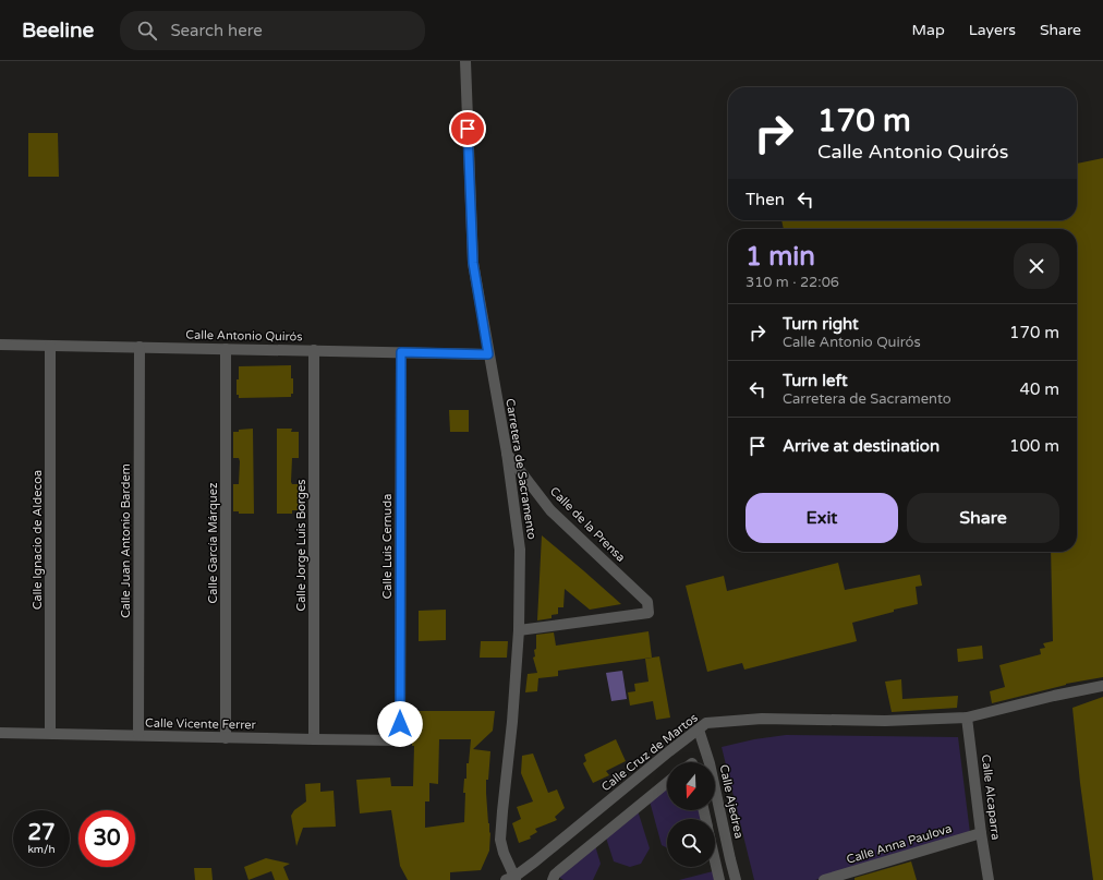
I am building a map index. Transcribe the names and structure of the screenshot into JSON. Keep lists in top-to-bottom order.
{
  "streets": {
    "street": [
      "Calle Antonio Quirós",
      "Carretera de Sacramento",
      "Calle de la Prensa",
      "Calle Ignacio de Aldecoa",
      "Calle Juan Antonio Bardem",
      "Calle García Márquez",
      "Calle Jorge Luis Borges",
      "Calle Luis Cernuda",
      "Calle Vicente Ferrer",
      "Calle Cruz de Martos",
      "Calle Alcaparra",
      "Calle Ajedrea",
      "Calle Anna Paulova"
    ]
  },
  "crossings": [
    ["Calle Antonio Quirós", "Carretera de Sacramento"],
    ["Calle Antonio Quirós", "Calle Ignacio de Aldecoa"],
    ["Calle Antonio Quirós", "Calle Juan Antonio Bardem"],
    ["Calle Antonio Quirós", "Calle García Márquez"],
    ["Calle Antonio Quirós", "Calle Jorge Luis Borges"],
    ["Calle Antonio Quirós", "Calle Luis Cernuda"],
    ["Carretera de Sacramento", "Calle de la Prensa"],
    ["Carretera de Sacramento", "Calle Cruz de Martos"],
    ["Calle Ignacio de Aldecoa", "Calle Vicente Ferrer"],
    ["Calle Juan Antonio Bardem", "Calle Vicente Ferrer"],
    ["Calle García Márquez", "Calle Vicente Ferrer"],
    ["Calle Jorge Luis Borges", "Calle Vicente Ferrer"],
    ["Calle Luis Cernuda", "Calle Vicente Ferrer"],
    ["Calle Cruz de Martos", "Calle Alcaparra"],
    ["Calle Cruz de Martos", "Calle Ajedrea"],
    ["Calle Alcaparra", "Calle Anna Paulova"]
  ],
  "north": "bottom",
  "page": {
    "header": "Beeline",
    "search": "Search here",
    "nav": ["Map", "Layers", "Share"],
    "turn": ["170 m", "Calle Antonio Quirós"],
    "then": "Then",
    "heading": ["1 min", "310 m · 22:06"],
    "list": [
      {
        "name": "Turn right",
        "note": "Calle Antonio Quirós",
        "value": "170 m"
      },
      {
        "name": "Turn left",
        "note": "Carretera de Sacramento",
        "value": "40 m"
      },
      {
        "name": "Arrive at destination",
        "value": "100 m"
      }
    ],
    "buttons": ["Exit", "Share"],
    "speed": "27 km/h",
    "limit": "30"
  }
}
